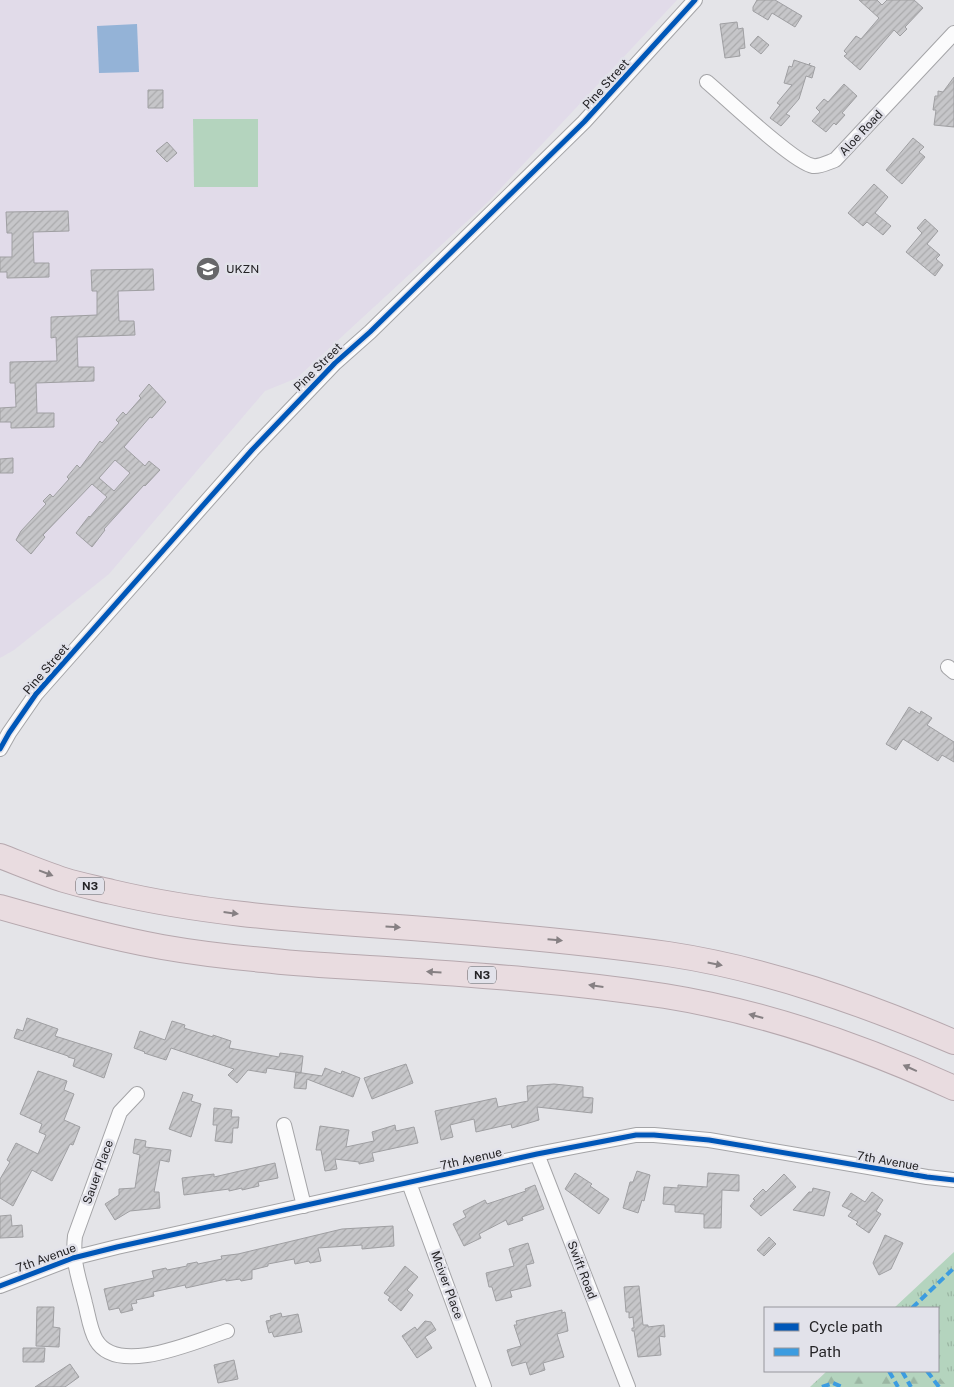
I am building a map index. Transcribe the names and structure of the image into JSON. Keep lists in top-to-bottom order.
{
  "streets": {
    "highway": ["N3"],
    "street": [
      "Pine Street",
      "Aloe Road",
      "7th Avenue",
      "Sauer Place",
      "Swift Road",
      "Mciver Place"
    ]
  },
  "crossings": [
    ["7th Avenue", "Sauer Place"],
    ["7th Avenue", "Swift Road"],
    ["7th Avenue", "Mciver Place"]
  ],
  "places": {
    "school or university": ["UKZN"]
  },
  "legend": ["Cycle path", "Path"]
}
